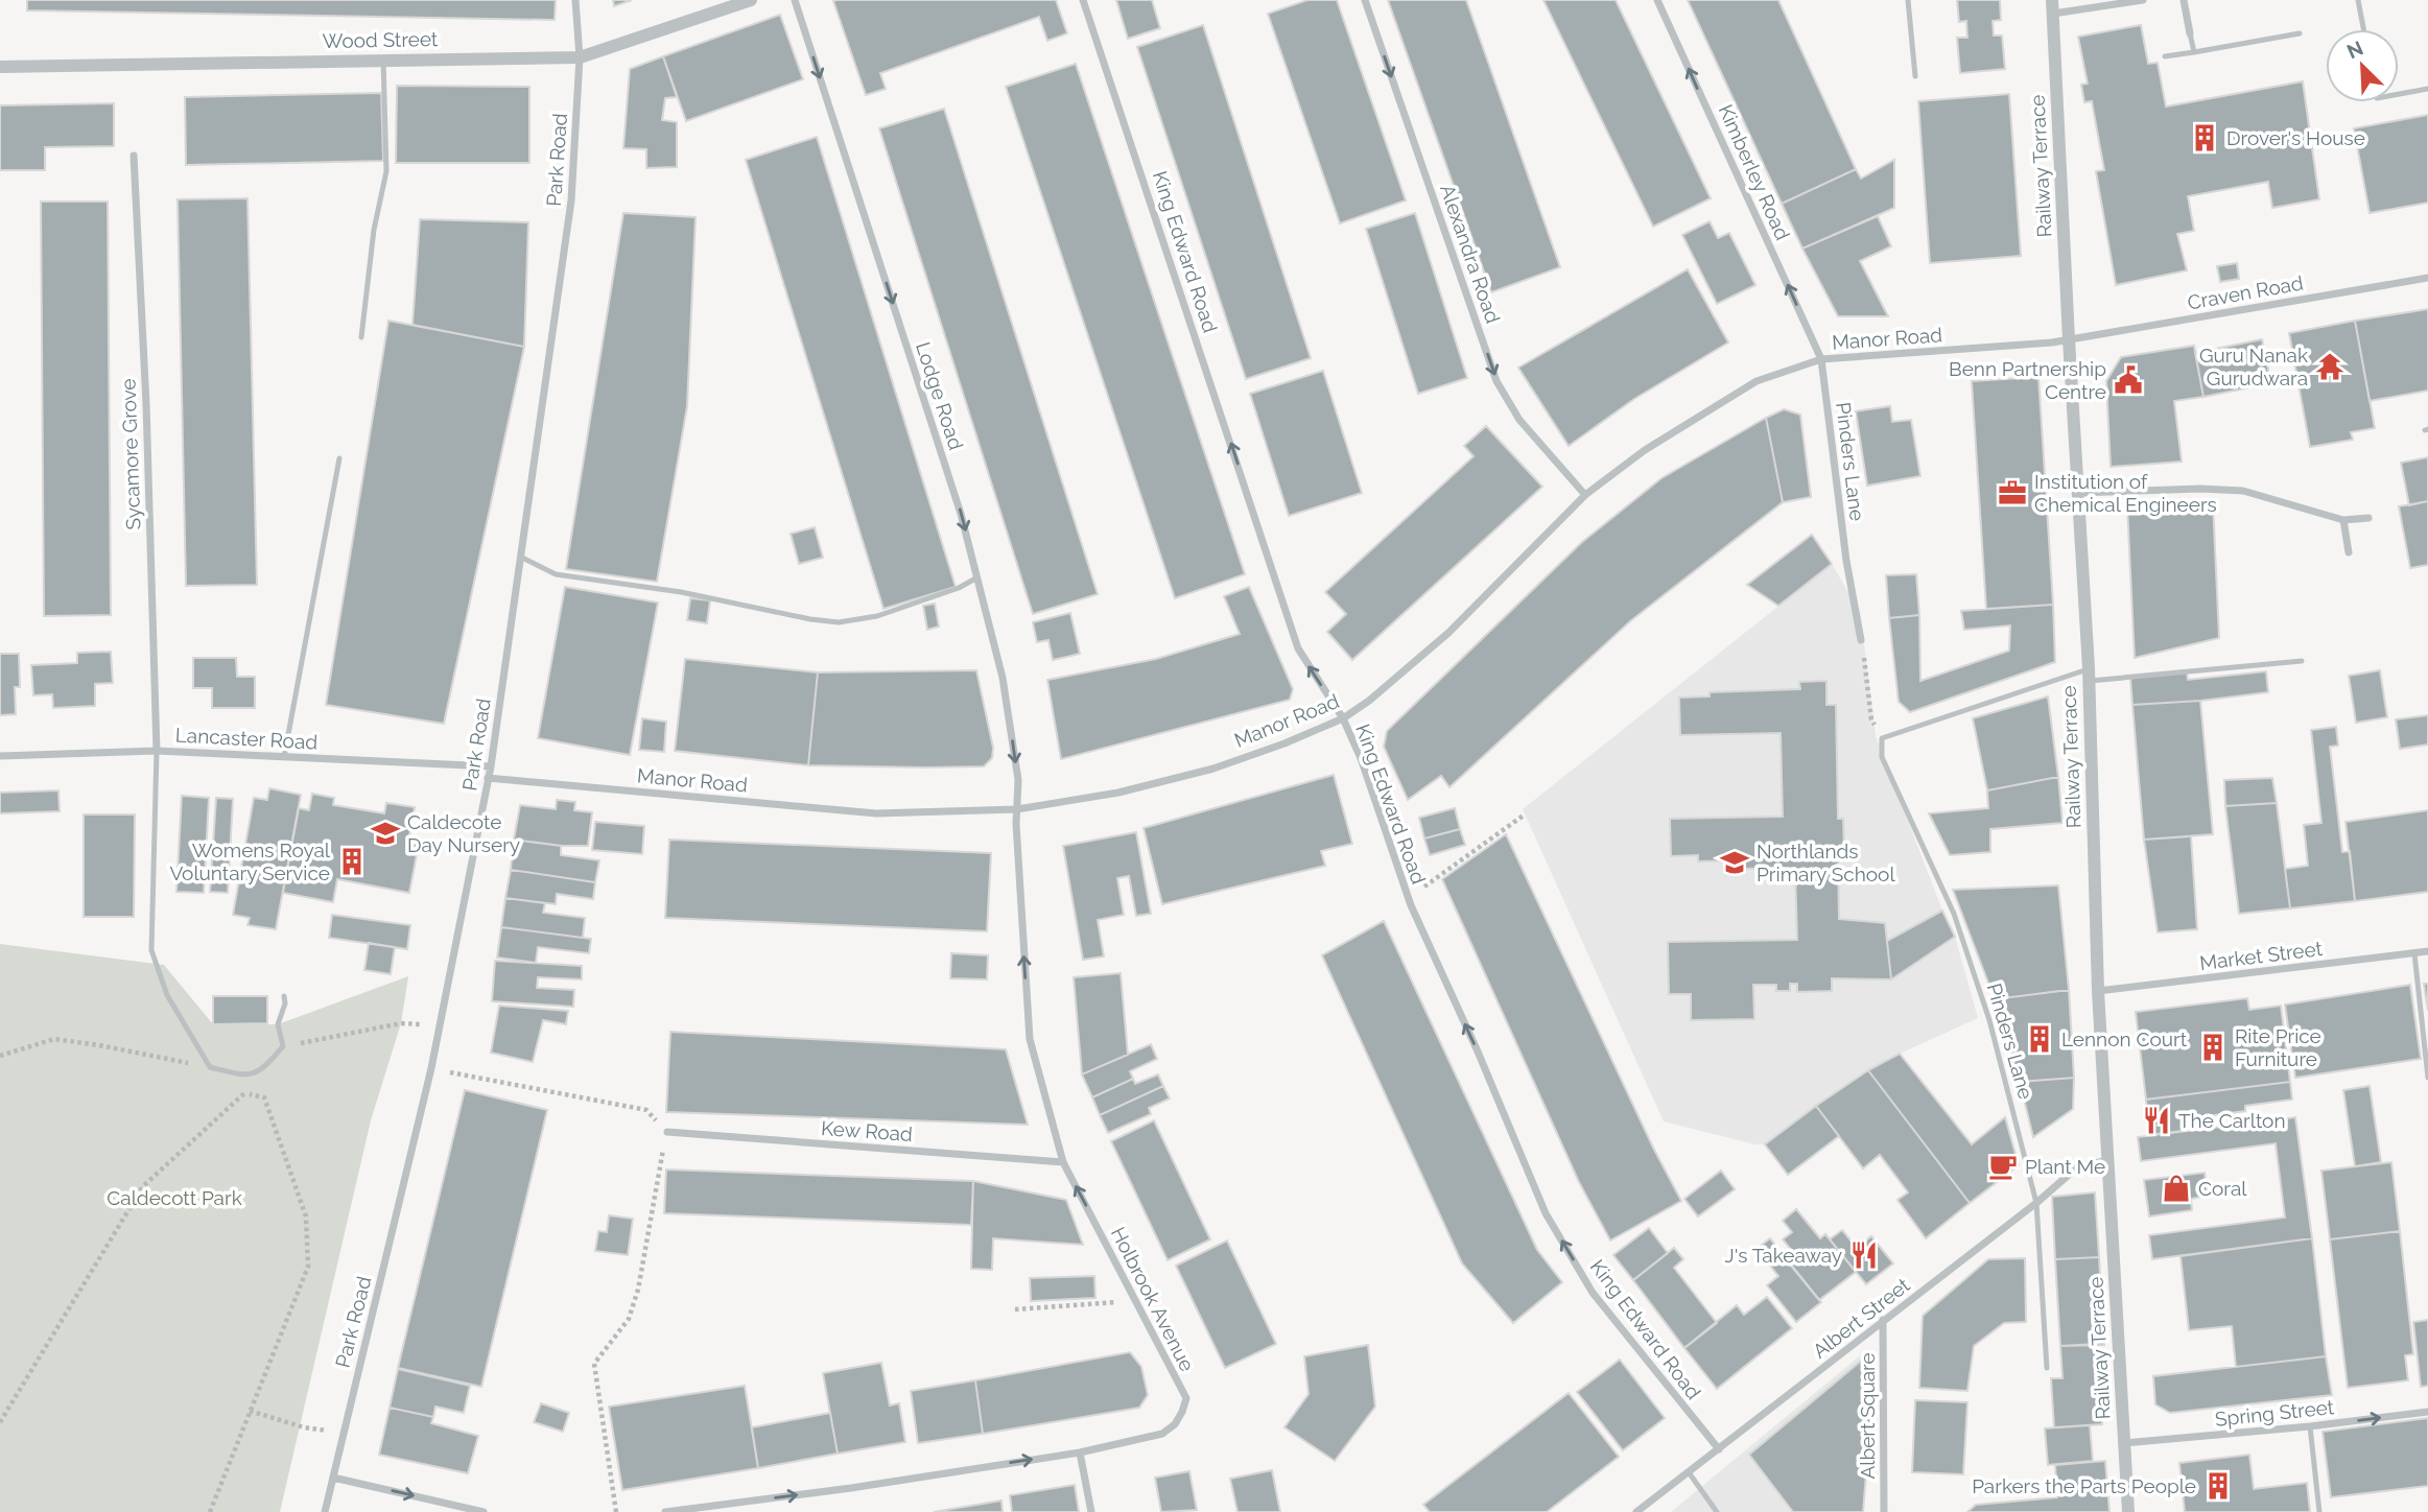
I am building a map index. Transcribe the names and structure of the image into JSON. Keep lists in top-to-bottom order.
{
  "streets": {
    "street": [
      "Wood Street",
      "Park Road",
      "Railway Terrace",
      "Kimberley Road",
      "King Edward Road",
      "Alexandra Road",
      "Craven Road",
      "Manor Road",
      "Lodge Road",
      "Sycamore Grove",
      "Pinders Lane",
      "Lancaster Road",
      "Market Street",
      "Kew Road",
      "Holbrook Avenue",
      "Albert Street",
      "Spring Street",
      "Albert Square"
    ]
  },
  "crossings": [
    ["Wood Street", "Park Road"],
    ["Park Road", "Manor Road"],
    ["Park Road", "Lancaster Road"],
    ["Railway Terrace", "Craven Road"],
    ["Railway Terrace", "Manor Road"],
    ["Railway Terrace", "Market Street"],
    ["Railway Terrace", "Albert Street"],
    ["Railway Terrace", "Spring Street"],
    ["Kimberley Road", "Manor Road"],
    ["Kimberley Road", "Pinders Lane"],
    ["King Edward Road", "Manor Road"],
    ["King Edward Road", "Albert Street"],
    ["Alexandra Road", "Manor Road"],
    ["Craven Road", "Manor Road"],
    ["Manor Road", "Lodge Road"],
    ["Manor Road", "Pinders Lane"],
    ["Manor Road", "Holbrook Avenue"],
    ["Lodge Road", "Holbrook Avenue"],
    ["Sycamore Grove", "Lancaster Road"],
    ["Pinders Lane", "Albert Street"],
    ["Kew Road", "Holbrook Avenue"],
    ["Albert Street", "Albert Square"]
  ],
  "one_way": [
    "Kimberley Road",
    "King Edward Road",
    "Alexandra Road",
    "Lodge Road",
    "Spring Street"
  ],
  "parks": ["Caldecott Park"],
  "places": {
    "building": [
      "Drover's House",
      "Womens Royal Voluntary Service",
      "Lennon Court",
      "Rite Price Furniture",
      "Parkers the Parts People"
    ],
    "temple": ["Guru Nanak Gurudwara"],
    "public building": ["Benn Partnership Centre"],
    "office": ["Institution of Chemical Engineers"],
    "school or university": ["Caldecote Day Nursery", "Northlands Primary School"],
    "restaurant": ["The Carlton", "J's Takeaway"],
    "cafe": ["Plant Me"],
    "shop": ["Coral"]
  },
  "north": "top left"
}
